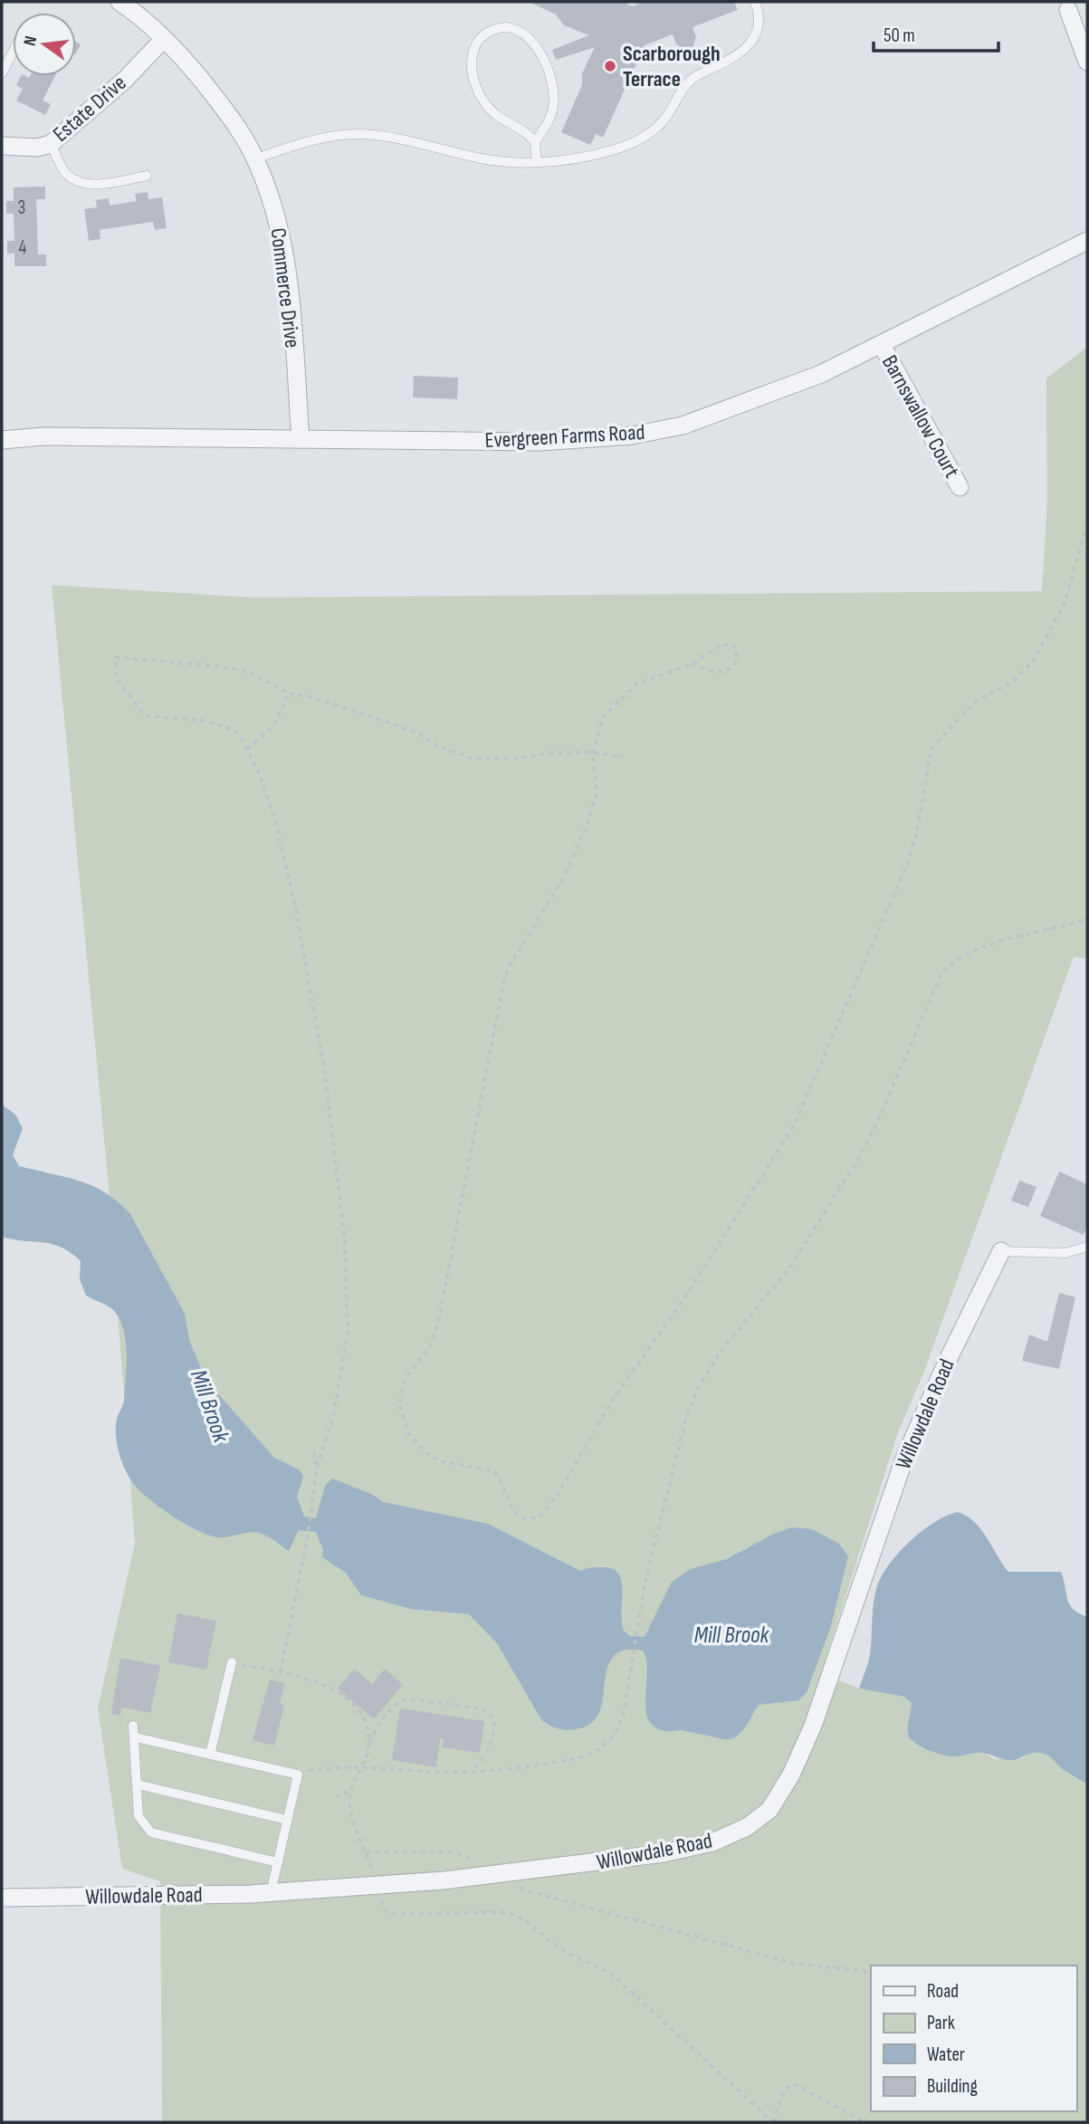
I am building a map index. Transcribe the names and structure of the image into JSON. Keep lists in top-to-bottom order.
{
  "streets": {
    "street": [
      "Estate Drive",
      "Commerce Drive",
      "Barnswallow Court",
      "Evergreen Farms Road",
      "Willowdale Road"
    ]
  },
  "crossings": [
    ["Estate Drive", "Commerce Drive"],
    ["Commerce Drive", "Evergreen Farms Road"],
    ["Barnswallow Court", "Evergreen Farms Road"]
  ],
  "water": ["Mill Brook"],
  "places": ["Scarborough Terrace"],
  "house_numbers": ["3", "4"],
  "legend": [
    "Road",
    "Park",
    "Water",
    "Building"
  ],
  "scale_bar": "50 m",
  "north": "left"
}
